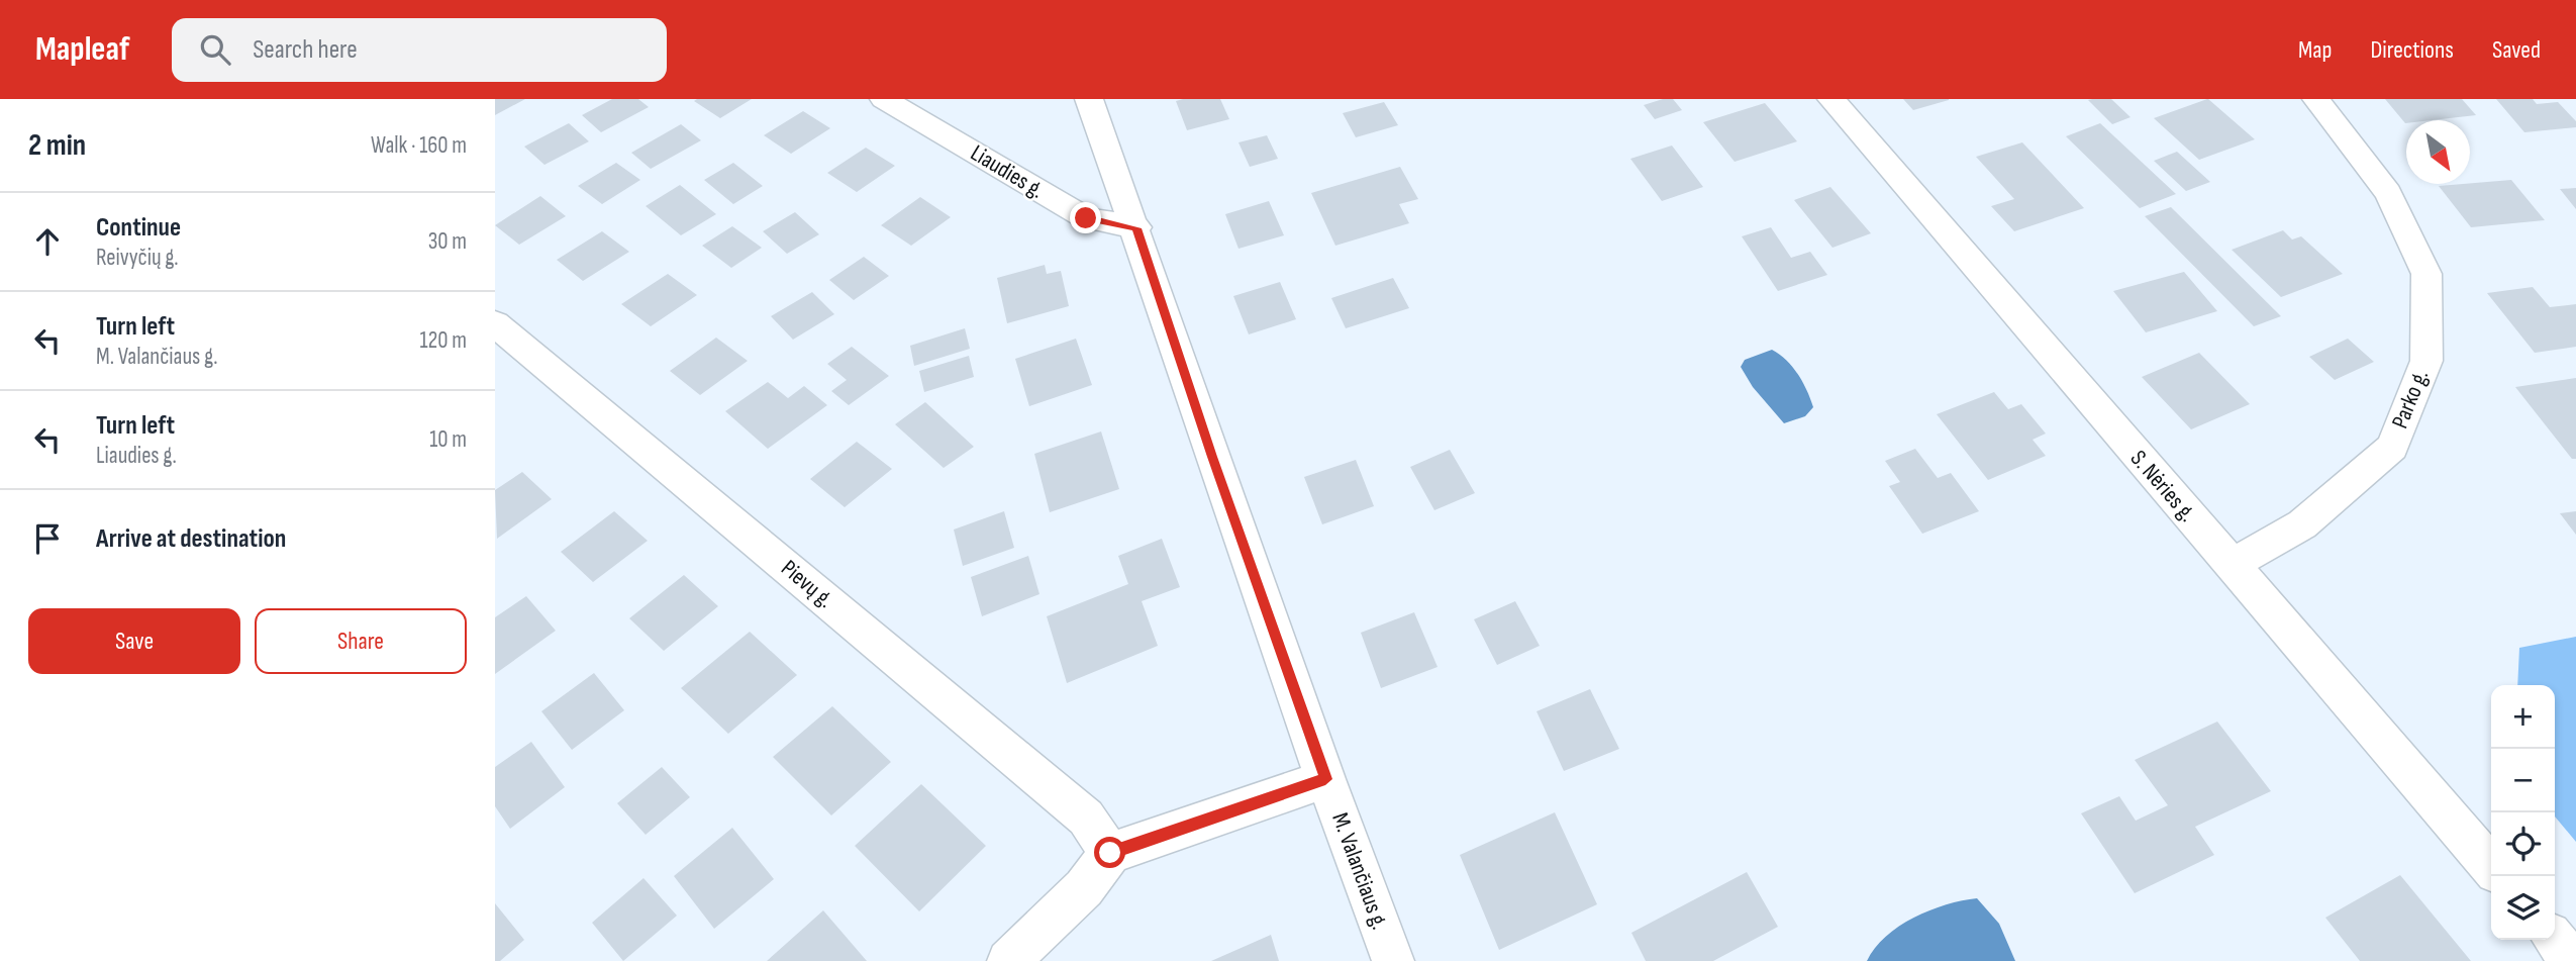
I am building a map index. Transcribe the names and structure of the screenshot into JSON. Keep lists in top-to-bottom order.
{
  "streets": {
    "street": [
      "Liaudies g.",
      "Parko g.",
      "S. Nėries g.",
      "Pievų g.",
      "M. Valančiaus g."
    ]
  },
  "crossings": [
    ["Liaudies g.", "M. Valančiaus g."],
    ["Parko g.", "S. Nėries g."]
  ],
  "north": "bottom right",
  "page": {
    "header": "Mapleaf",
    "search": "Search here",
    "nav": ["Map", "Directions", "Saved"],
    "heading": ["2 min", "Walk · 160 m"],
    "list": [
      ["Continue", "Reivyčių g.", "30 m"],
      ["Turn left", "M. Valančiaus g.", "120 m"],
      ["Turn left", "Liaudies g.", "10 m"],
      "Arrive at destination"
    ],
    "buttons": ["Save", "Share"],
    "map_buttons": ["+", "−"]
  }
}
